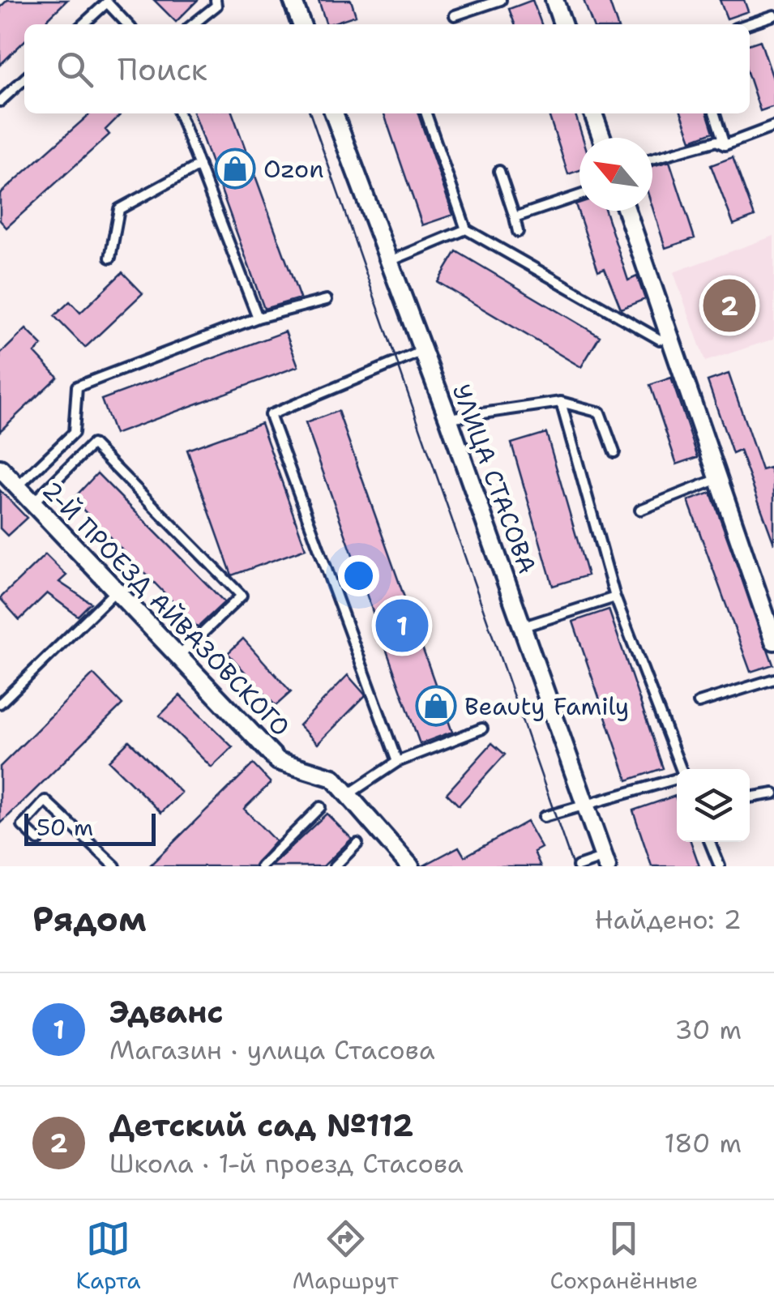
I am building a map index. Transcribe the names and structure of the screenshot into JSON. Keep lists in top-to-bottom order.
{
  "streets": {
    "street": ["УЛИЦА СТАСОВА", "2-Й ПРОЕЗД АЙВАЗОВСКОГО"]
  },
  "places": {
    "shop": ["Ozon", "Beauty Family"]
  },
  "scale_bar": "50 m",
  "north": "top left",
  "page": {
    "search": "Поиск",
    "pins": ["2", "1"],
    "scale": "50 m",
    "heading": ["Рядом", "Найдено: 2"],
    "list": [
      {
        "mark": "1",
        "name": "Эдванс",
        "note": "Магазин · улица Стасова",
        "value": "30 m"
      },
      {
        "mark": "2",
        "name": "Детский сад №112",
        "note": "Школа · 1-й проезд Стасова",
        "value": "180 m"
      }
    ],
    "nav": ["Карта", "Маршрут", "Сохранённые"]
  }
}
